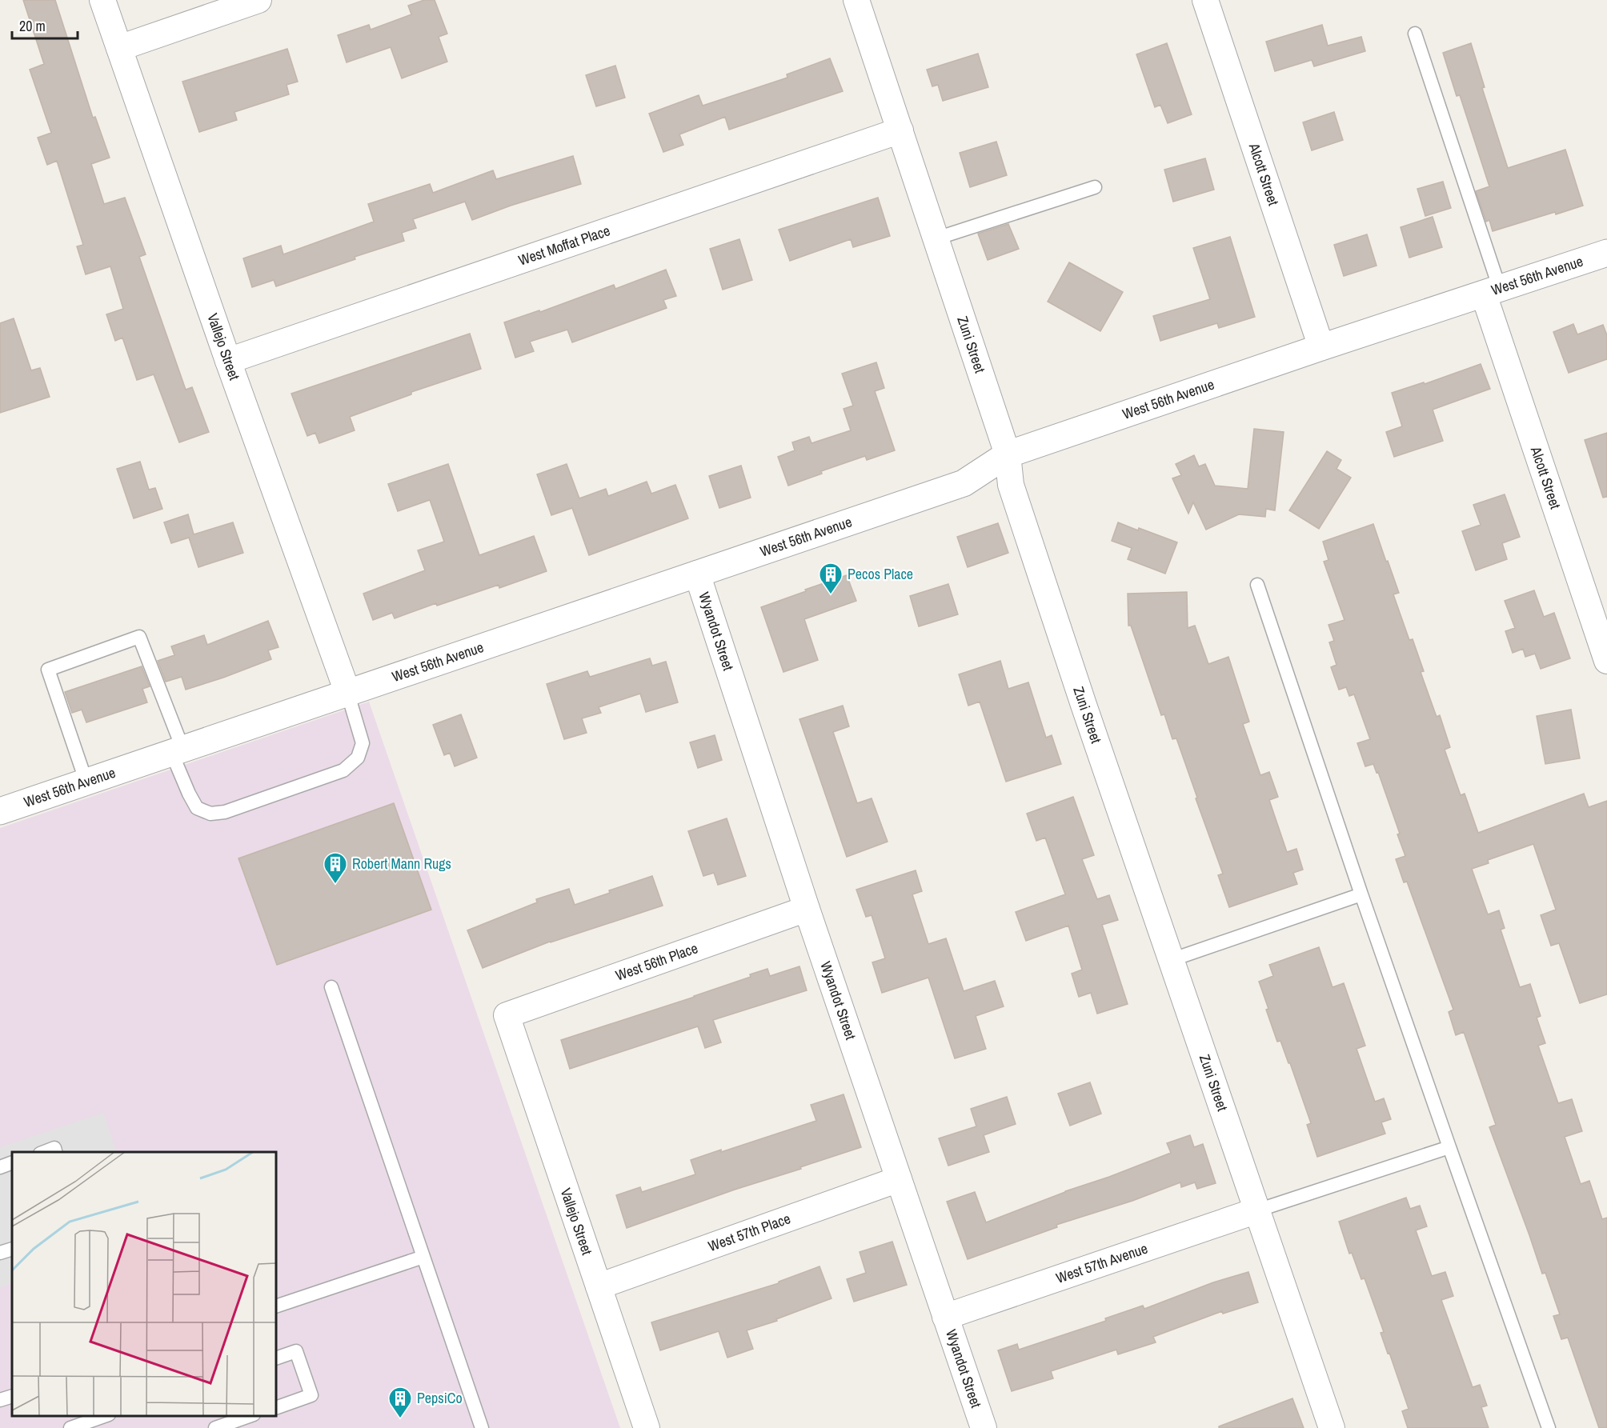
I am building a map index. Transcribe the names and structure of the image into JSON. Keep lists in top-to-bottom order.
{
  "streets": {
    "street": [
      "Alcott Street",
      "West Moffat Place",
      "West 56th Avenue",
      "Zuni Street",
      "Vallejo Street",
      "Wyandot Street",
      "West 56th Place",
      "West 57th Place",
      "West 57th Avenue"
    ]
  },
  "crossings": [
    ["Alcott Street", "West 56th Avenue"],
    ["West Moffat Place", "Zuni Street"],
    ["West Moffat Place", "Vallejo Street"],
    ["West 56th Avenue", "Zuni Street"],
    ["West 56th Avenue", "Vallejo Street"],
    ["West 56th Avenue", "Wyandot Street"],
    ["Zuni Street", "West 57th Avenue"],
    ["Vallejo Street", "West 56th Place"],
    ["Vallejo Street", "West 57th Place"],
    ["Wyandot Street", "West 56th Place"],
    ["Wyandot Street", "West 57th Place"],
    ["Wyandot Street", "West 57th Avenue"]
  ],
  "places": {
    "building": ["Pecos Place", "Robert Mann Rugs", "PepsiCo"]
  },
  "scale_bar": "20 m"
}
